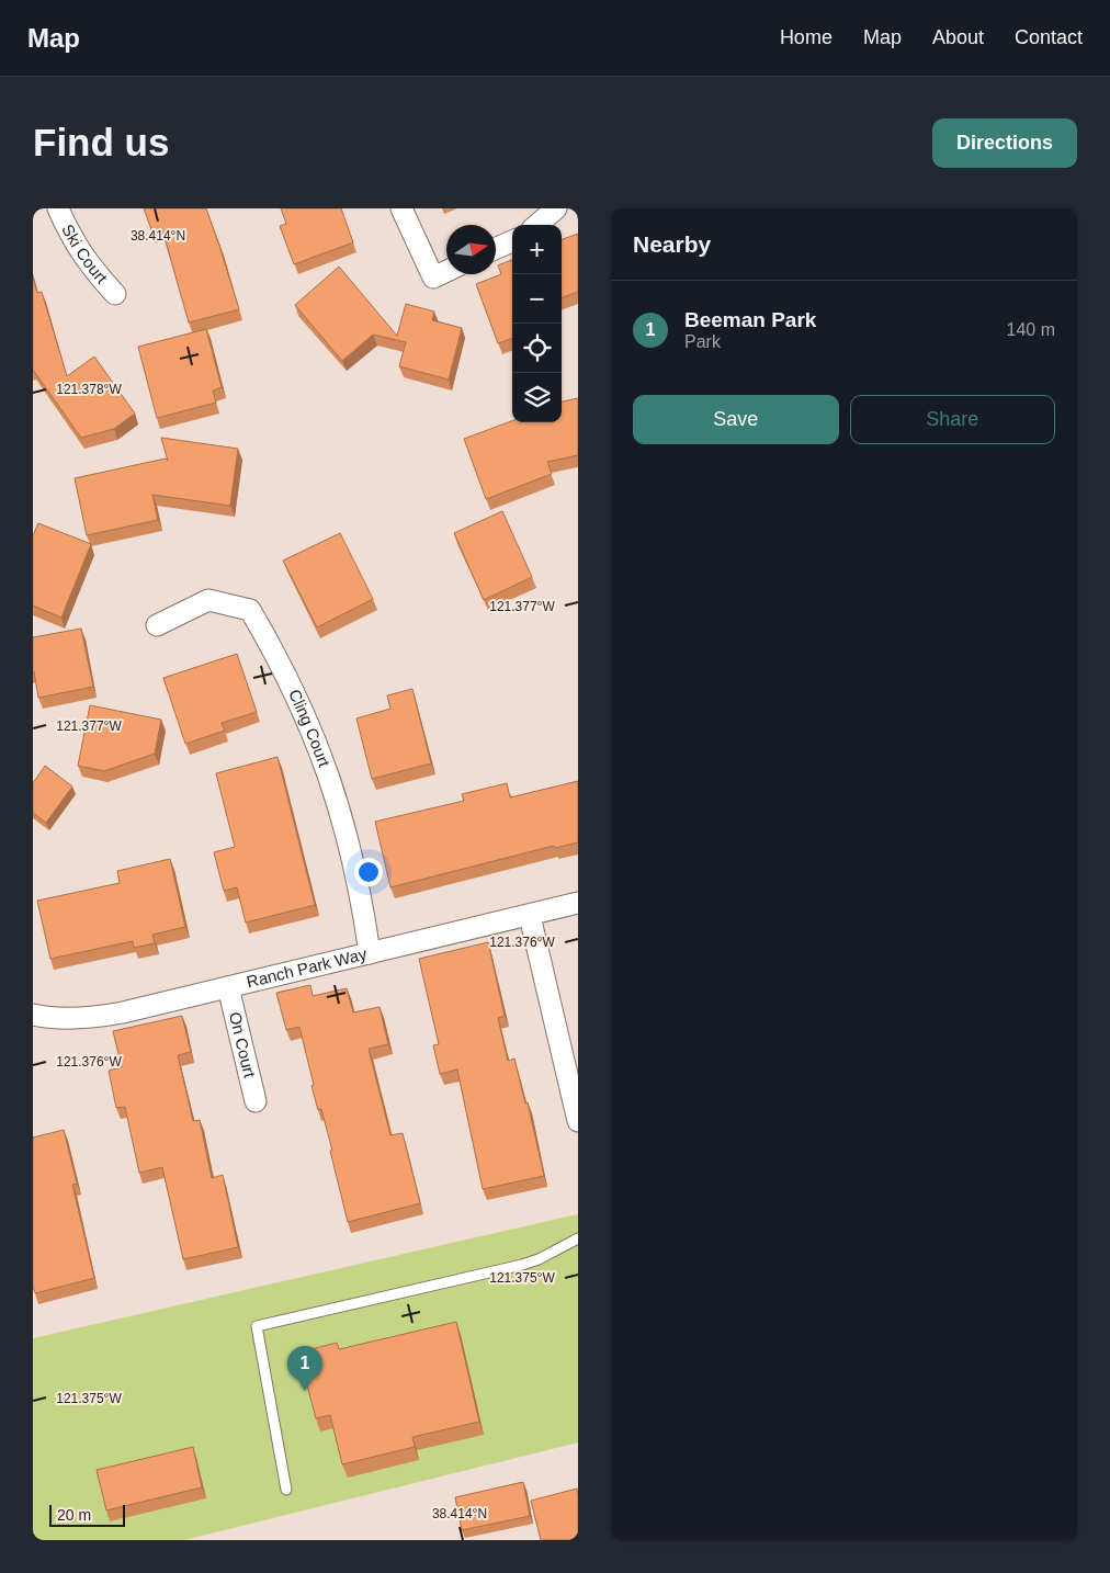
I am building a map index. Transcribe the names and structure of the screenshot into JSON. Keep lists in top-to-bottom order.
{
  "streets": {
    "street": [
      "Ski Court",
      "Cling Court",
      "Ranch Park Way",
      "On Court"
    ]
  },
  "crossings": [
    ["Cling Court", "Ranch Park Way"],
    ["Ranch Park Way", "On Court"]
  ],
  "scale_bar": "20 m",
  "north": "right",
  "page": {
    "header": "Map",
    "nav": [
      "Home",
      "Map",
      "About",
      "Contact"
    ],
    "buttons": [
      "Directions",
      ["Save", "Share"]
    ],
    "title": "Find us",
    "heading": "Nearby",
    "map_buttons": ["+", "−"],
    "list": [
      {
        "mark": "1",
        "name": "Beeman Park",
        "note": "Park",
        "value": "140 m"
      }
    ],
    "pins": "1",
    "scale": "20 m"
  },
  "coordinates": [
    "38.414°N",
    "121.378°W",
    "121.377°W",
    "121.376°W",
    "121.375°W"
  ]
}
